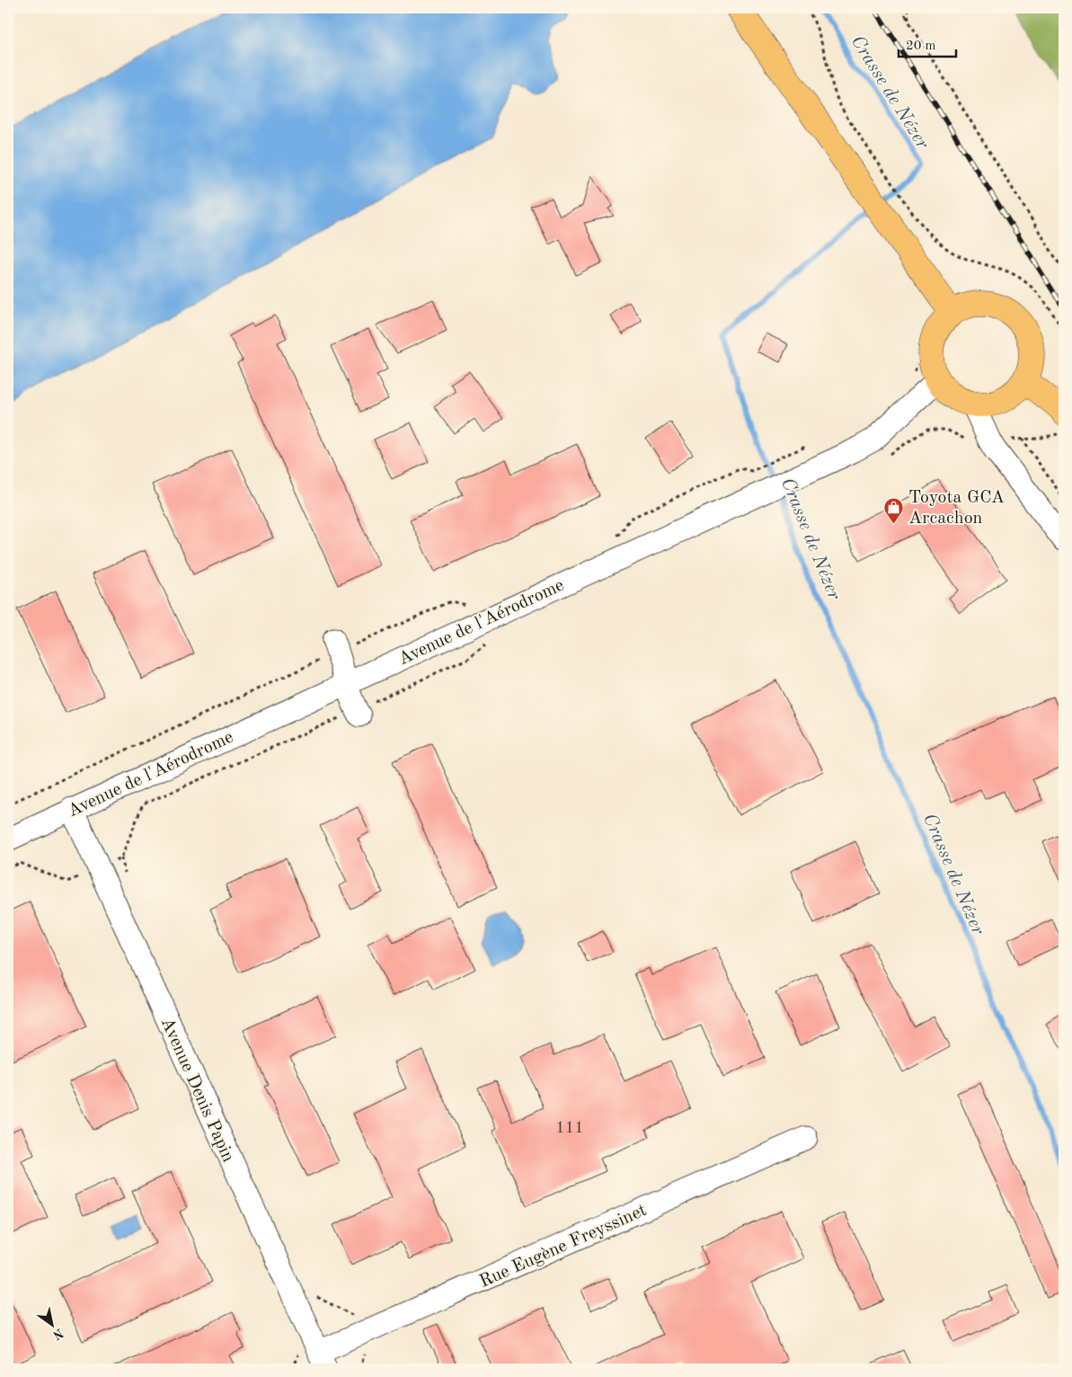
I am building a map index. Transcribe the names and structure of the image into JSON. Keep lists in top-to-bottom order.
{
  "streets": {
    "street": ["Avenue de l'Aérodrome", "Avenue Denis Papin", "Rue Eugène Freyssinet"]
  },
  "crossings": [
    ["Avenue de l'Aérodrome", "Avenue Denis Papin"],
    ["Avenue Denis Papin", "Rue Eugène Freyssinet"]
  ],
  "water": ["Crasse de Nézer"],
  "places": {
    "shop": ["Toyota GCA Arcachon"]
  },
  "house_numbers": ["111"],
  "scale_bar": "20 m",
  "north": "bottom right"
}
